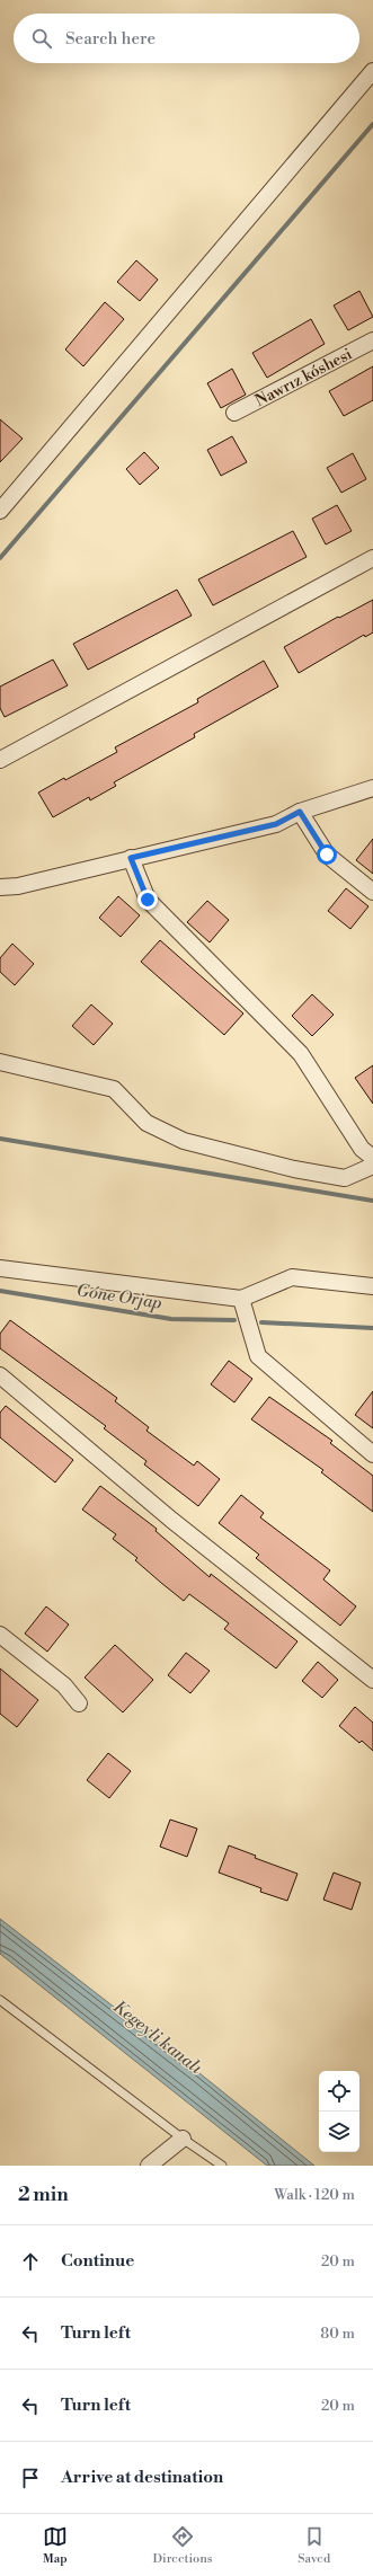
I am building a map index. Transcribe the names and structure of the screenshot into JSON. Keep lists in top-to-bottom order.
{
  "streets": {
    "street": ["Nawrız kóshesi"]
  },
  "water": ["Góne Orjap", "Kegeyli kanalı"],
  "page": {
    "search": "Search here",
    "heading": ["2 min", "Walk · 120 m"],
    "list": [
      ["Continue", "20 m"],
      ["Turn left", "80 m"],
      ["Turn left", "20 m"],
      "Arrive at destination"
    ],
    "nav": ["Map", "Directions", "Saved"]
  }
}
